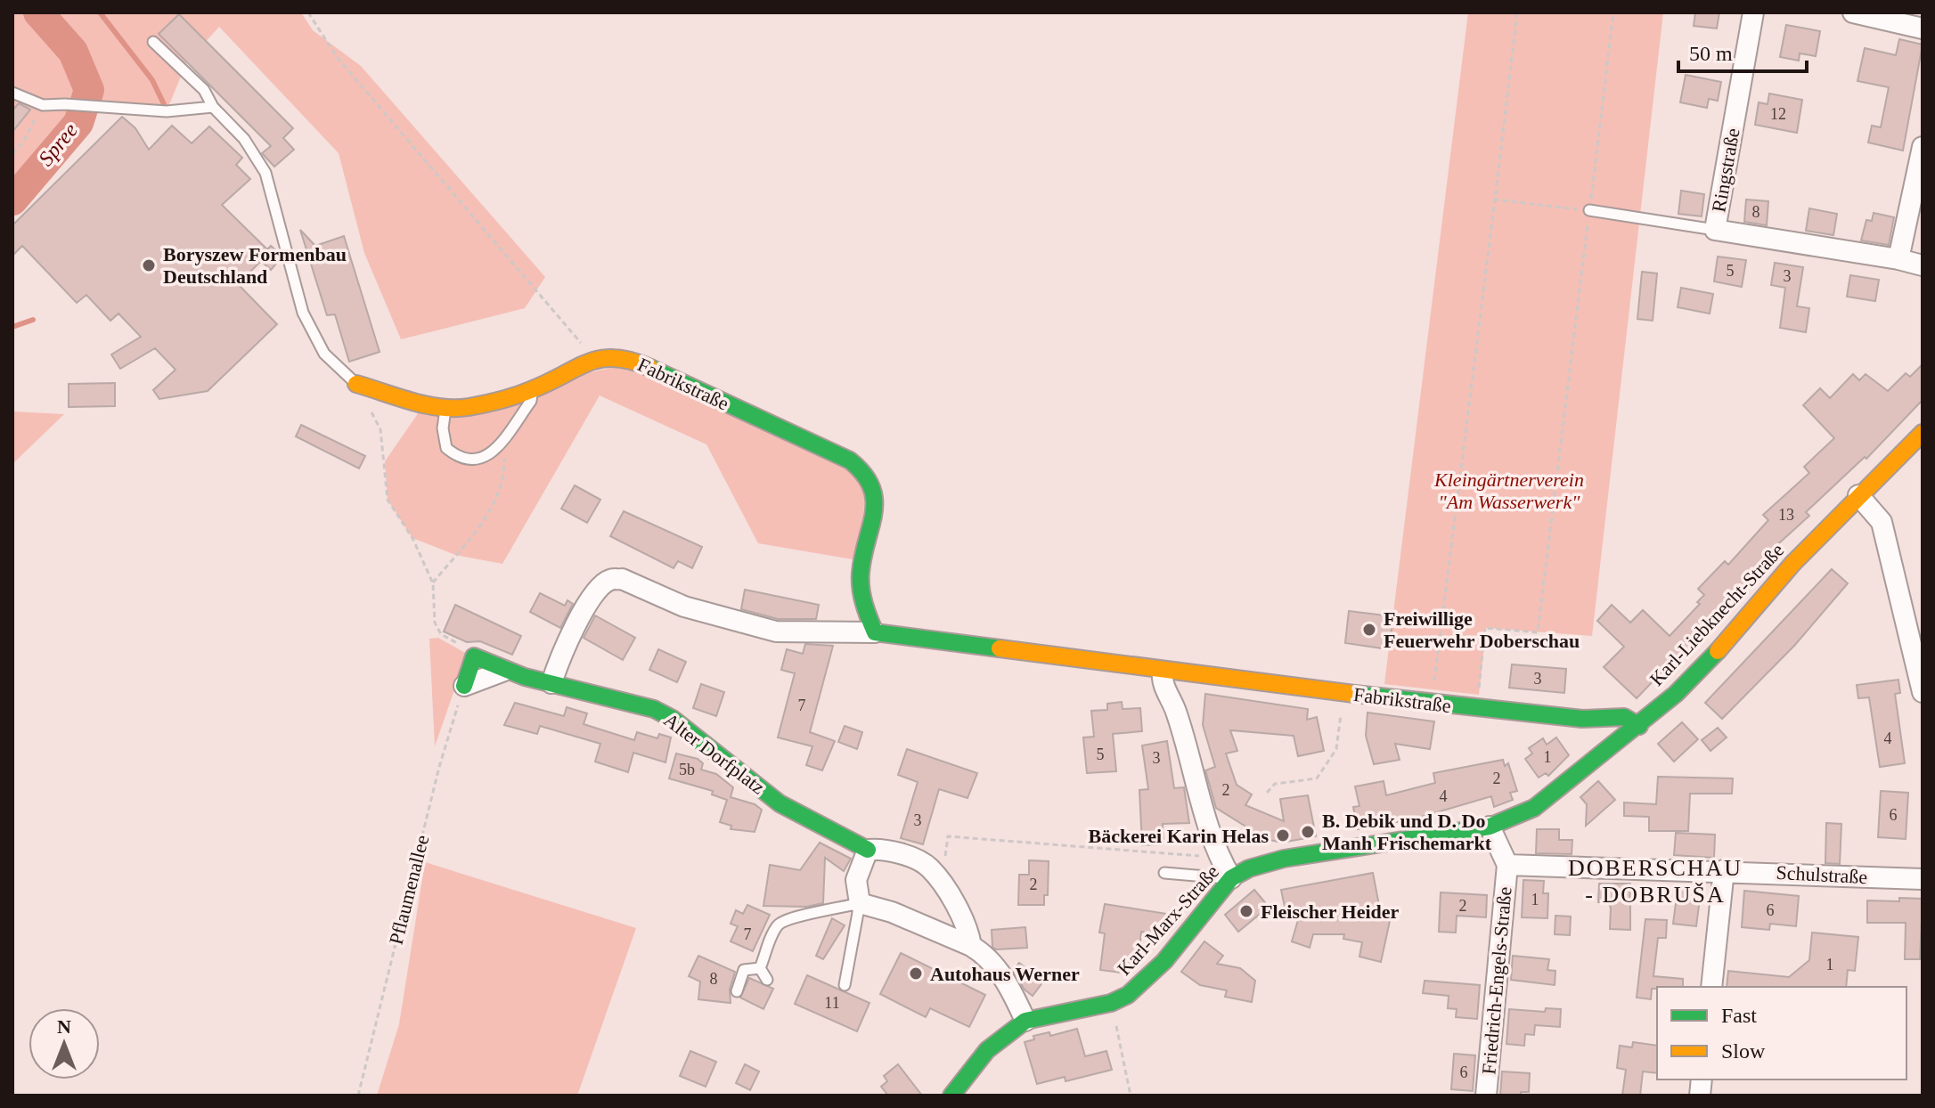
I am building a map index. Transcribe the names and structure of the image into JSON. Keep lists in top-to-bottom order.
{
  "streets": {
    "street": [
      "Ringstraße",
      "Fabrikstraße",
      "Karl-Liebknecht-Straße",
      "Alter Dorfplatz",
      "Schulstraße",
      "Karl-Marx-Straße",
      "Friedrich-Engels-Straße"
    ],
    "path": ["Pflaumenallee"]
  },
  "crossings": [
    ["Fabrikstraße", "Karl-Liebknecht-Straße"],
    ["Fabrikstraße", "Alter Dorfplatz"],
    ["Karl-Liebknecht-Straße", "Karl-Marx-Straße"],
    ["Karl-Liebknecht-Straße", "Friedrich-Engels-Straße"],
    ["Schulstraße", "Friedrich-Engels-Straße"],
    ["Karl-Marx-Straße", "Friedrich-Engels-Straße"]
  ],
  "districts": ["DOBERSCHAU - DOBRUŠA"],
  "water": ["Spree"],
  "parks": ["Kleingärtnerverein \"Am Wasserwerk\""],
  "places": [
    "Boryszew Formenbau Deutschland",
    "Freiwillige Feuerwehr Doberschau",
    "B. Debik und D. Do Manh Frischemarkt",
    "Bäckerei Karin Helas",
    "Fleischer Heider",
    "Autohaus Werner"
  ],
  "house_numbers": [
    "12",
    "8",
    "5",
    "3",
    "13",
    "3",
    "7",
    "4",
    "5",
    "1",
    "3",
    "5b",
    "2",
    "2",
    "4",
    "6",
    "3",
    "2",
    "1",
    "2",
    "6",
    "7",
    "1",
    "8",
    "11",
    "6"
  ],
  "legend": ["Fast", "Slow"],
  "scale_bar": "50 m",
  "north": "top"
}
